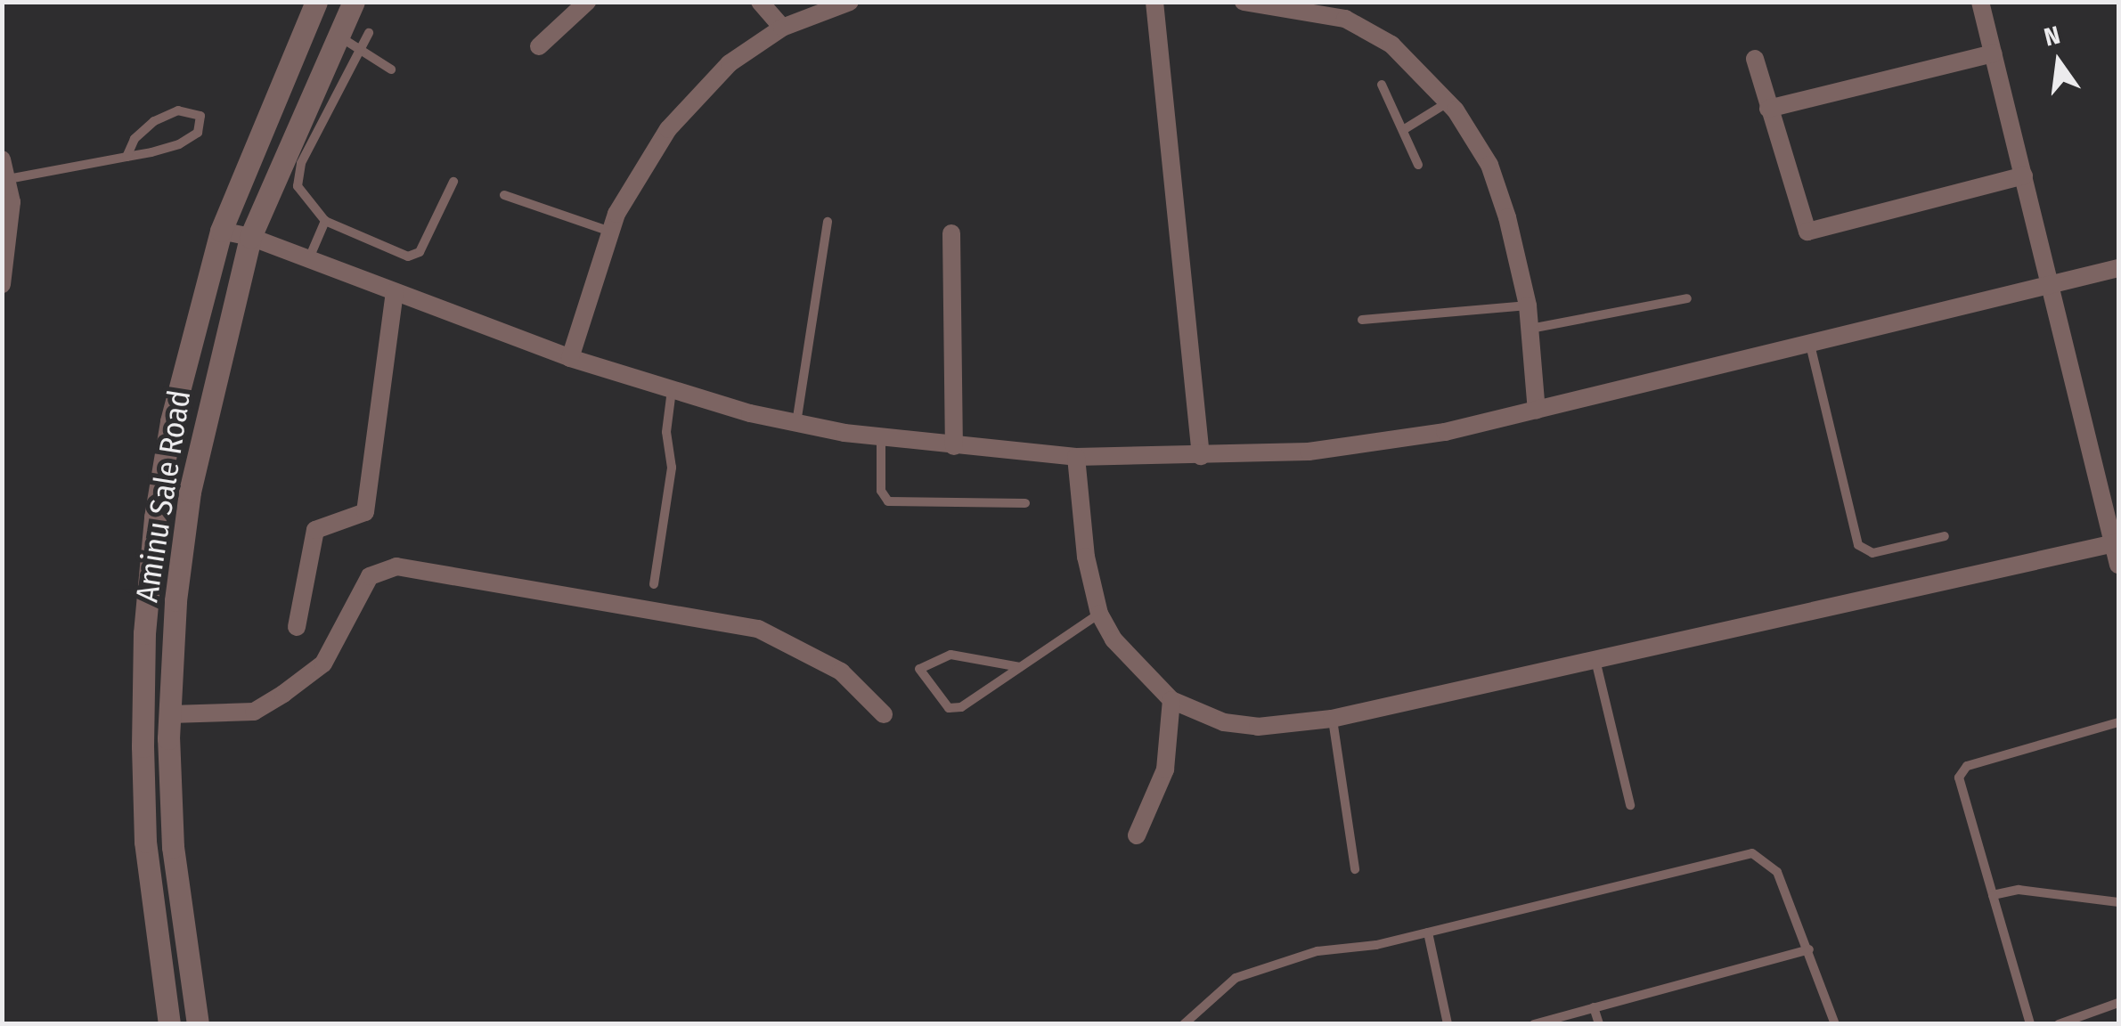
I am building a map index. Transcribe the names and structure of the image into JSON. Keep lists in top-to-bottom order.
{
  "streets": {
    "street": ["Aminu Sale Road"]
  },
  "north": "top"
}
